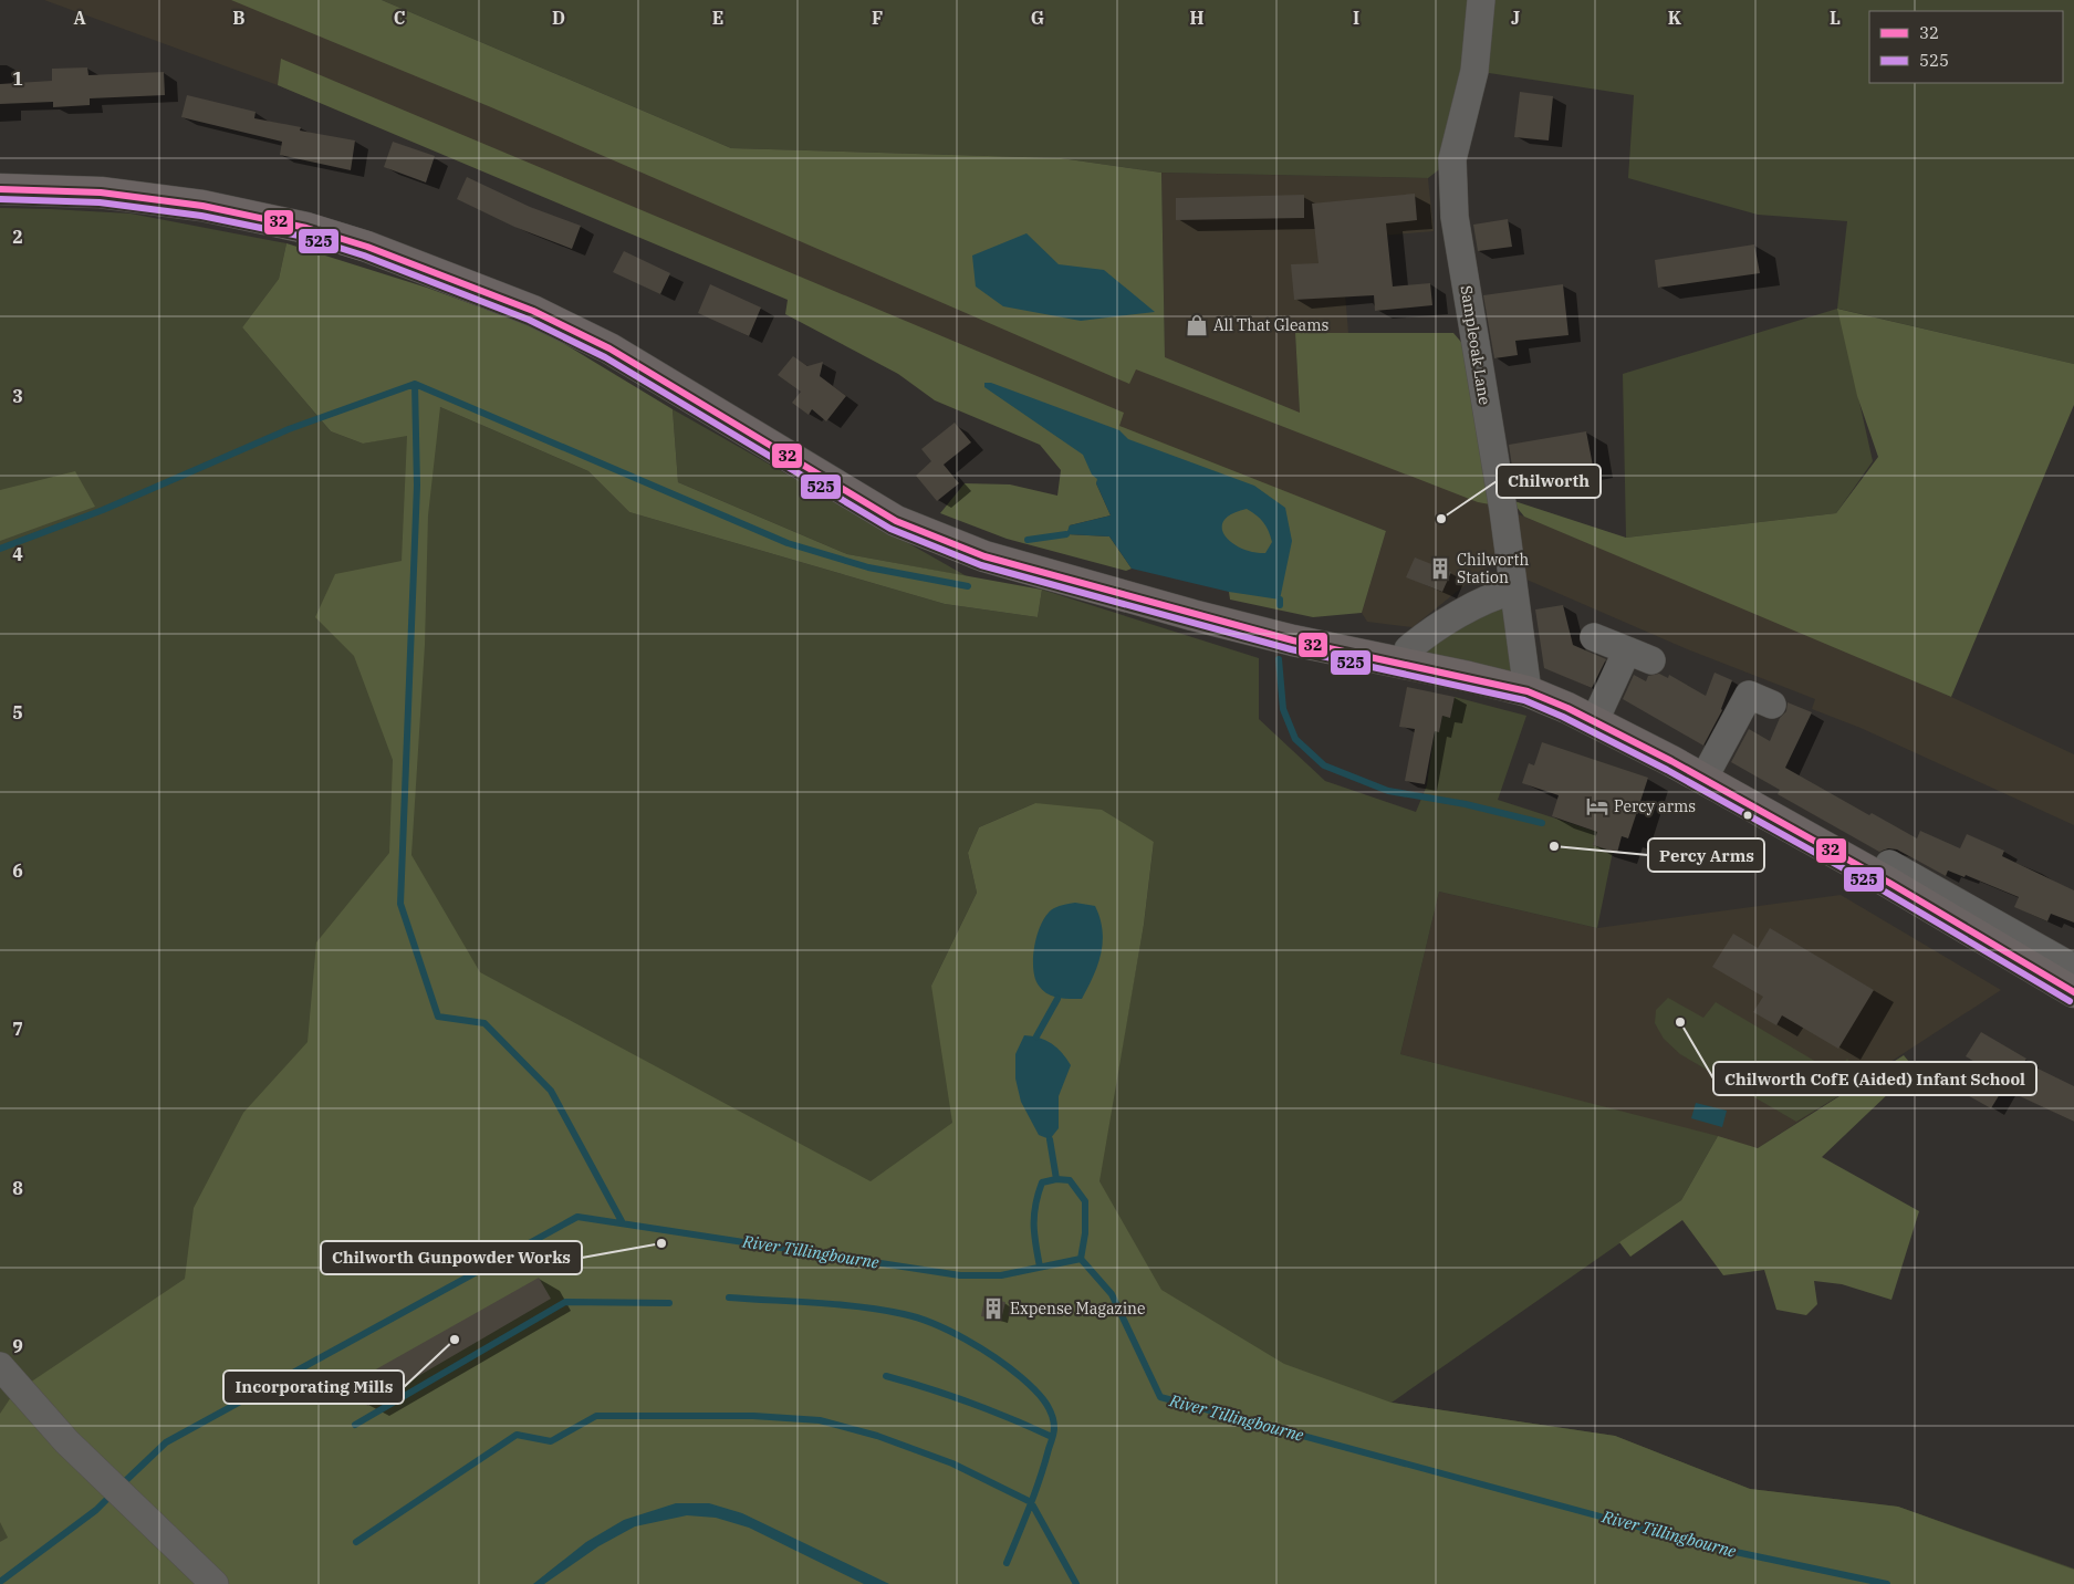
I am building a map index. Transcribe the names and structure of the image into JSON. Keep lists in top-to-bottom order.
{
  "streets": {
    "street": ["Sampleoak Lane"]
  },
  "water": ["River Tillingbourne"],
  "places": {
    "shop": ["All That Gleams"],
    "other": [
      "Chilworth",
      "Percy Arms",
      "Chilworth CofE (Aided) Infant School",
      "Chilworth Gunpowder Works",
      "Incorporating Mills"
    ],
    "building": ["Chilworth Station", "Expense Magazine"],
    "hotel": ["Percy arms"]
  },
  "lines": ["transit line 32", "transit line 525"],
  "legend": ["32", "525"],
  "grid": {
    "columns": [
      "A",
      "B",
      "C",
      "D",
      "E",
      "F",
      "G",
      "H",
      "I",
      "J",
      "K",
      "L"
    ],
    "rows": [
      "1",
      "2",
      "3",
      "4",
      "5",
      "6",
      "7",
      "8",
      "9"
    ]
  }
}
